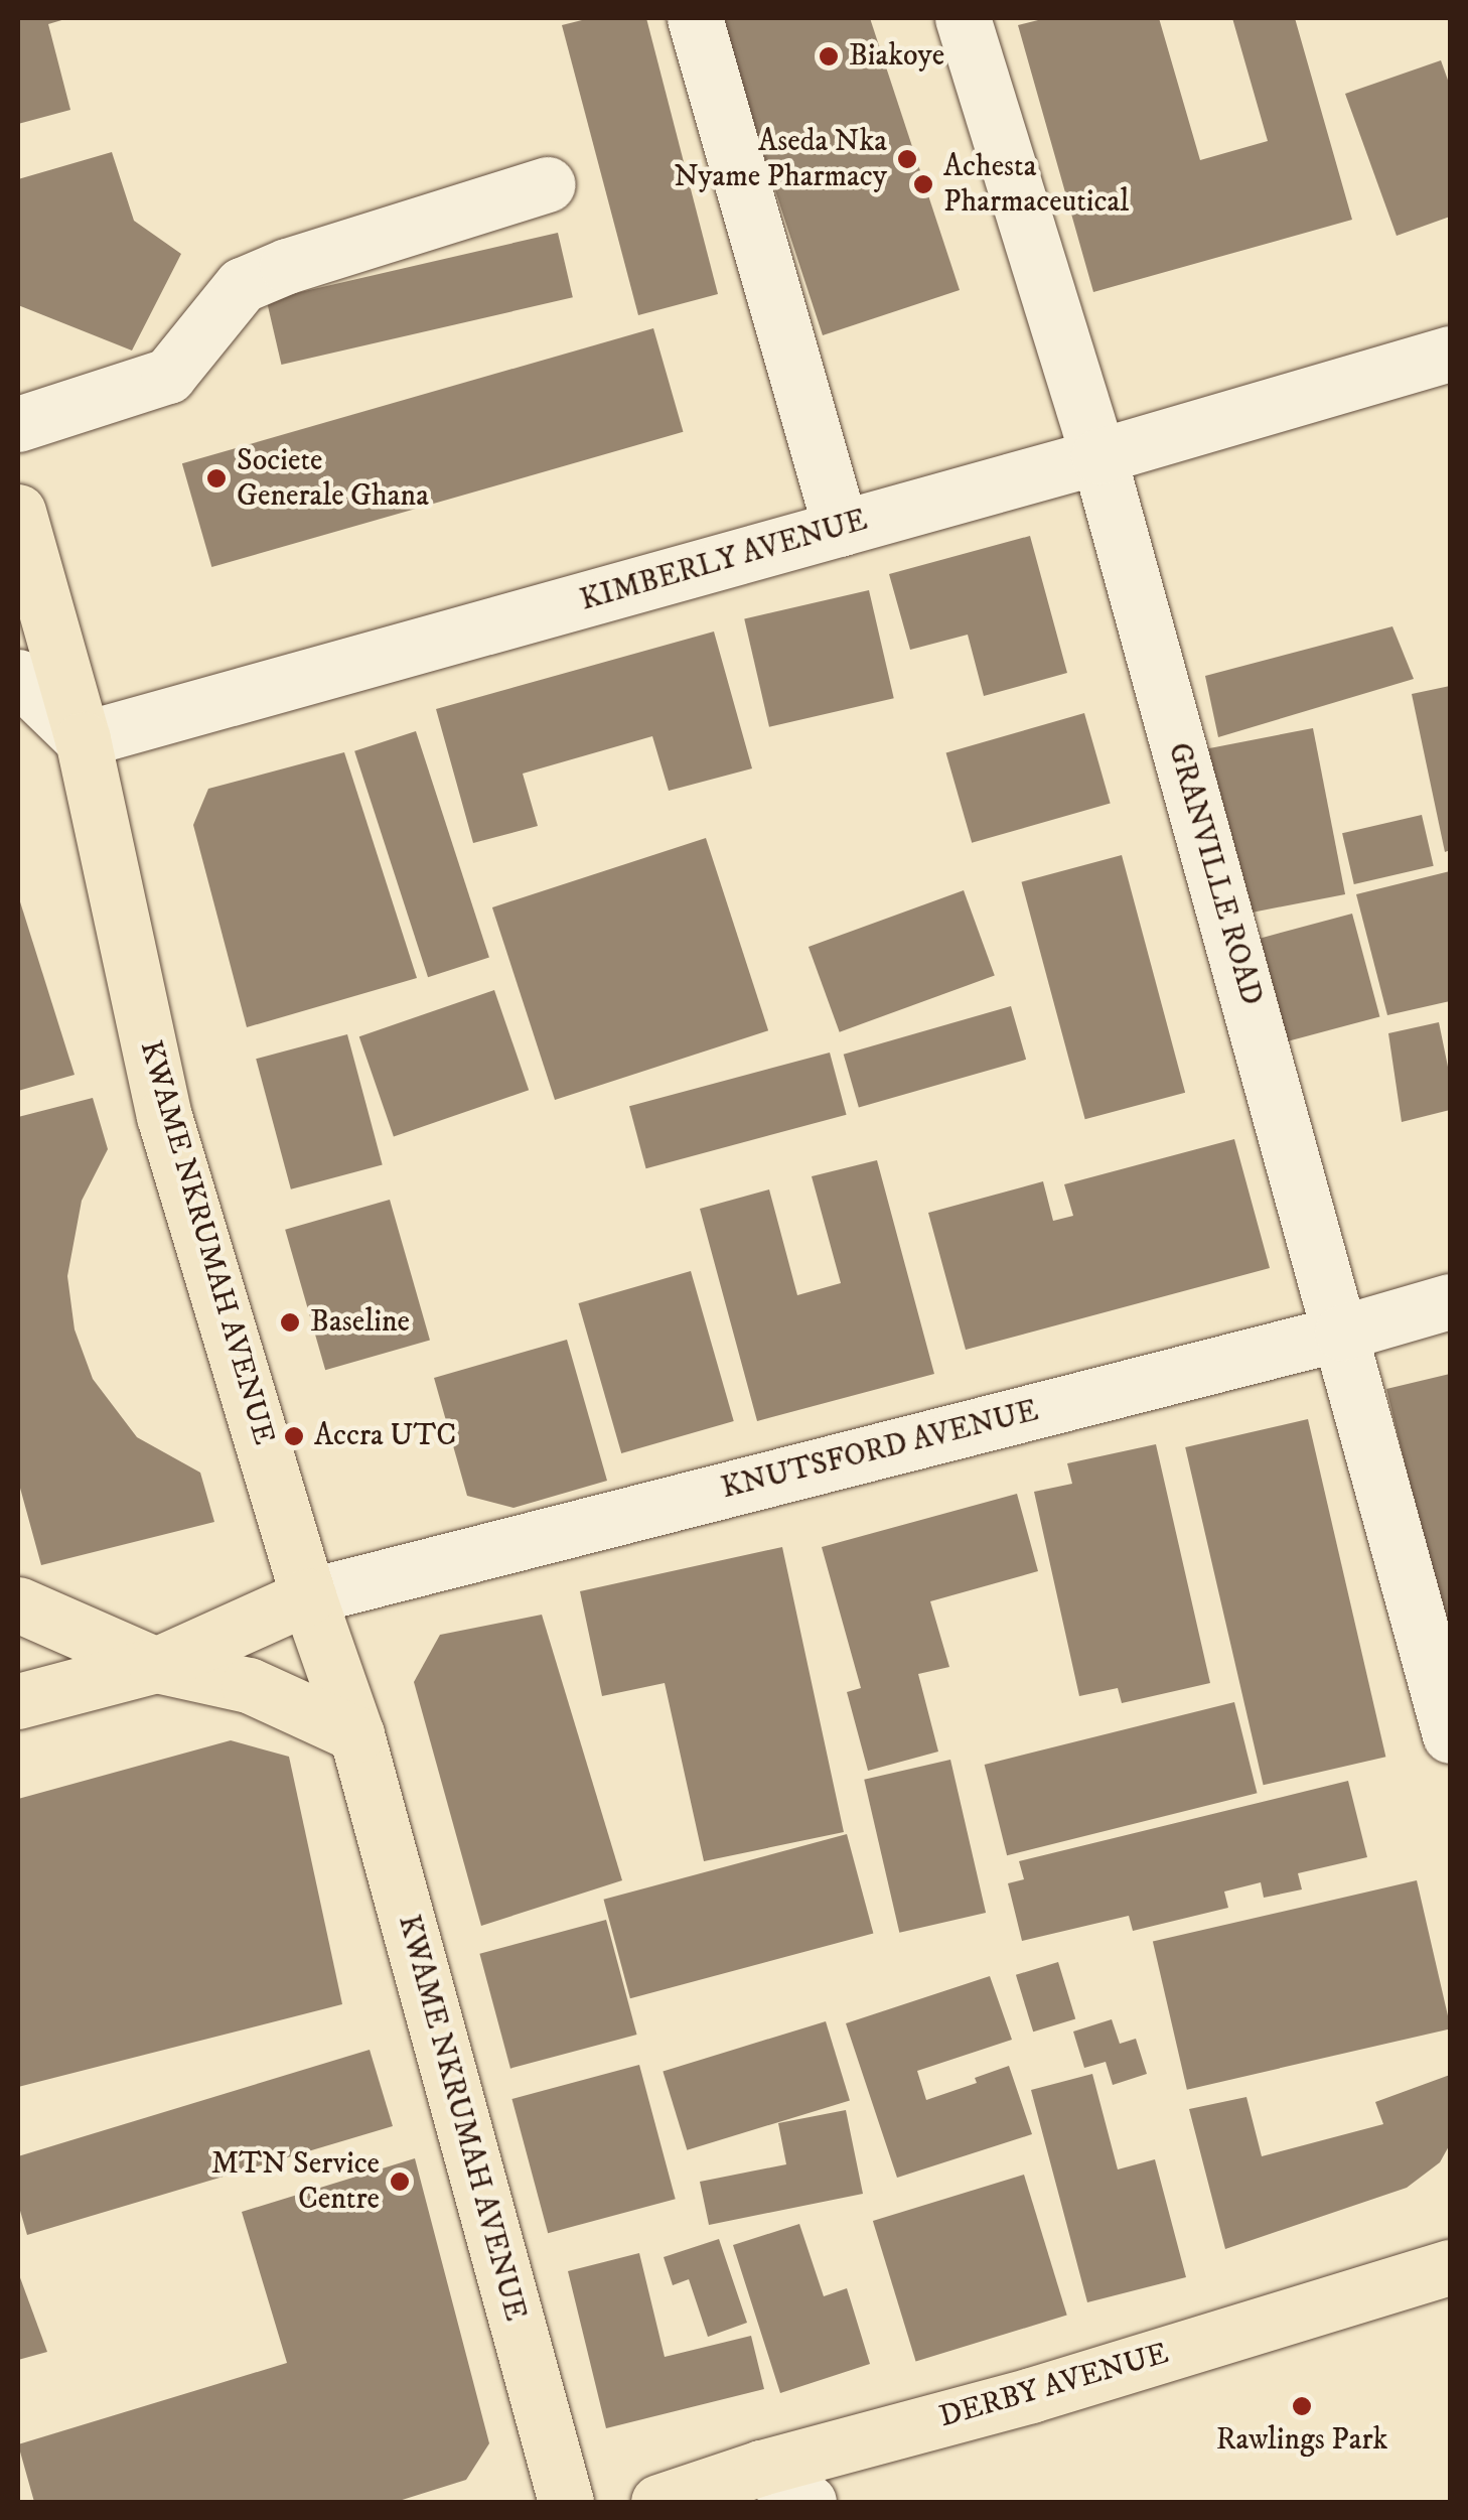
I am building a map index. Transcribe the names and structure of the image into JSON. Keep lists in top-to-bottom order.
{
  "streets": {
    "main road": ["KWAME NKRUMAH AVENUE", "DERBY AVENUE"],
    "street": ["KIMBERLY AVENUE", "GRANVILLE ROAD", "KNUTSFORD AVENUE"]
  },
  "crossings": [
    ["KIMBERLY AVENUE", "GRANVILLE ROAD"],
    ["KIMBERLY AVENUE", "KWAME NKRUMAH AVENUE"],
    ["GRANVILLE ROAD", "KNUTSFORD AVENUE"],
    ["KWAME NKRUMAH AVENUE", "KNUTSFORD AVENUE"]
  ],
  "places": [
    "Biakoye",
    "Aseda Nka Nyame Pharmacy",
    "Achesta Pharmaceutical",
    "Societe Generale Ghana",
    "Baseline",
    "Accra UTC",
    "MTN Service Centre",
    "Rawlings Park"
  ]
}
